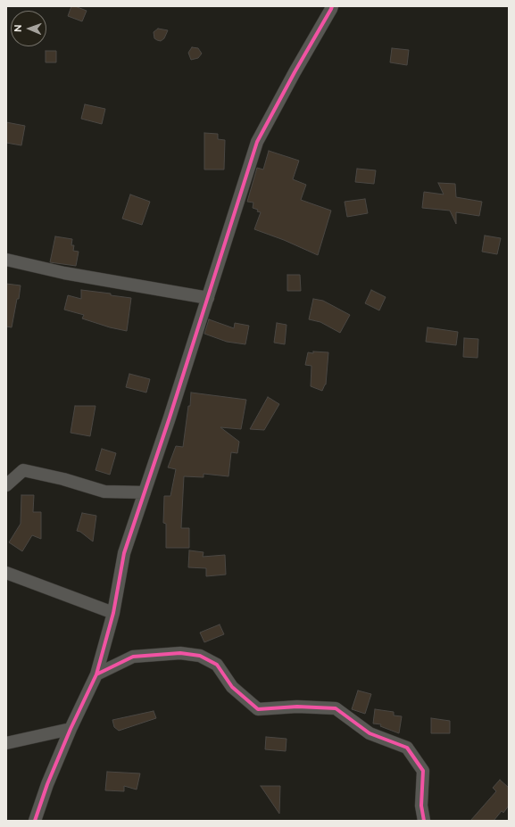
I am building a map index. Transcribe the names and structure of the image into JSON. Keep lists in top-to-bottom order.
{
  "north": "left"
}
